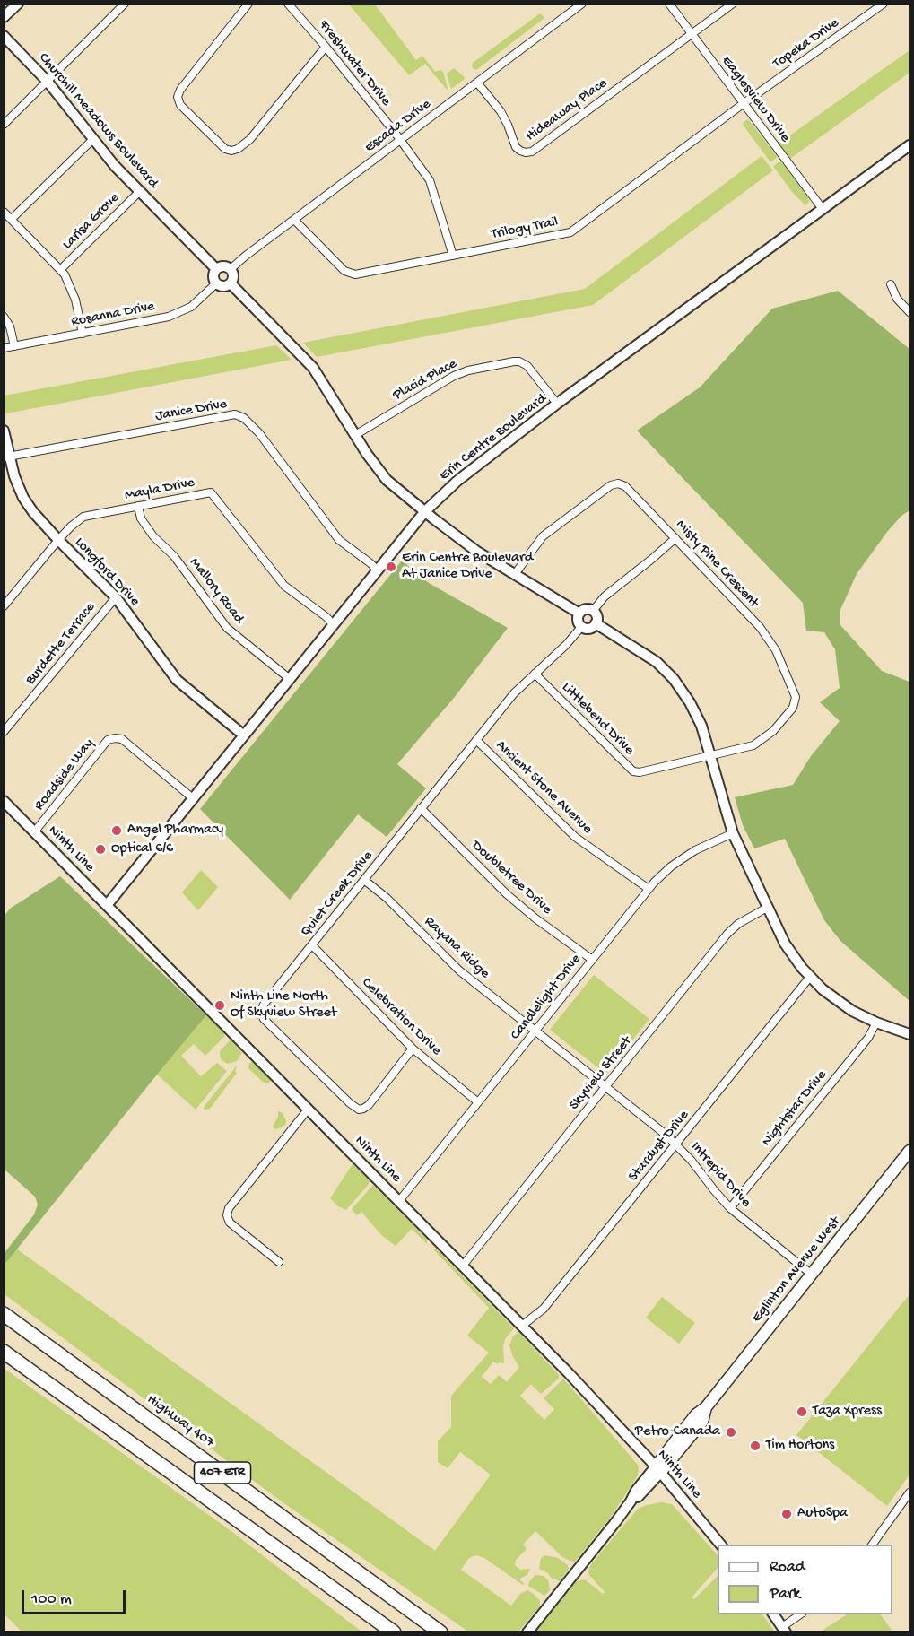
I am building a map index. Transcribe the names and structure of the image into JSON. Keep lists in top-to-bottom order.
{
  "streets": {
    "highway": ["Highway 407", "407 ETR"],
    "main road": ["Eglinton Avenue West"],
    "street": [
      "Topeka Drive",
      "Freshwater Drive",
      "Eaglesview Drive",
      "Hideaway Place",
      "Churchill Meadows Boulevard",
      "Escada Drive",
      "Larisa Grove",
      "Trilogy Trail",
      "Rosanna Drive",
      "Placid Place",
      "Janice Drive",
      "Erin Centre Boulevard",
      "Mayla Drive",
      "Misty Pine Crescent",
      "Longford Drive",
      "Mallory Road",
      "Burdette Terrace",
      "Littlebend Drive",
      "Roadside Way",
      "Ancient Stone Avenue",
      "Ninth Line",
      "Doubletree Drive",
      "Quiet Creek Drive",
      "Rayana Ridge",
      "Candlelight Drive",
      "Celebration Drive",
      "Skyview Street",
      "Nightstar Drive",
      "Stardust Drive",
      "Intrepid Drive"
    ]
  },
  "crossings": [
    ["Topeka Drive", "Eaglesview Drive"],
    ["Topeka Drive", "Trilogy Trail"],
    ["Freshwater Drive", "Escada Drive"],
    ["Freshwater Drive", "Trilogy Trail"],
    ["Eaglesview Drive", "Hideaway Place"],
    ["Eaglesview Drive", "Trilogy Trail"],
    ["Eaglesview Drive", "Erin Centre Boulevard"],
    ["Hideaway Place", "Escada Drive"],
    ["Churchill Meadows Boulevard", "Escada Drive"],
    ["Churchill Meadows Boulevard", "Larisa Grove"],
    ["Churchill Meadows Boulevard", "Rosanna Drive"],
    ["Escada Drive", "Trilogy Trail"],
    ["Escada Drive", "Rosanna Drive"],
    ["Placid Place", "Erin Centre Boulevard"],
    ["Janice Drive", "Erin Centre Boulevard"],
    ["Janice Drive", "Longford Drive"],
    ["Erin Centre Boulevard", "Mayla Drive"],
    ["Erin Centre Boulevard", "Longford Drive"],
    ["Erin Centre Boulevard", "Mallory Road"],
    ["Erin Centre Boulevard", "Roadside Way"],
    ["Erin Centre Boulevard", "Ninth Line"],
    ["Mayla Drive", "Longford Drive"],
    ["Mayla Drive", "Mallory Road"],
    ["Misty Pine Crescent", "Littlebend Drive"],
    ["Longford Drive", "Burdette Terrace"],
    ["Littlebend Drive", "Quiet Creek Drive"],
    ["Roadside Way", "Ninth Line"],
    ["Ancient Stone Avenue", "Quiet Creek Drive"],
    ["Ancient Stone Avenue", "Candlelight Drive"],
    ["Ninth Line", "Candlelight Drive"],
    ["Ninth Line", "Skyview Street"],
    ["Ninth Line", "Stardust Drive"],
    ["Ninth Line", "Eglinton Avenue West"],
    ["Doubletree Drive", "Quiet Creek Drive"],
    ["Doubletree Drive", "Candlelight Drive"],
    ["Quiet Creek Drive", "Rayana Ridge"],
    ["Quiet Creek Drive", "Celebration Drive"],
    ["Rayana Ridge", "Candlelight Drive"],
    ["Rayana Ridge", "Intrepid Drive"],
    ["Candlelight Drive", "Celebration Drive"],
    ["Candlelight Drive", "Intrepid Drive"],
    ["Skyview Street", "Intrepid Drive"],
    ["Nightstar Drive", "Intrepid Drive"],
    ["Stardust Drive", "Intrepid Drive"],
    ["Intrepid Drive", "Eglinton Avenue West"]
  ],
  "places": [
    "Erin Centre Boulevard At Janice Drive",
    "Angel Pharmacy",
    "Optical 6/6",
    "Ninth Line North Of Skyview Street",
    "Taza Xpress",
    "Petro-Canada",
    "Tim Hortons",
    "AutoSpa"
  ],
  "legend": ["Road", "Park"],
  "scale_bar": "100 m"
}
